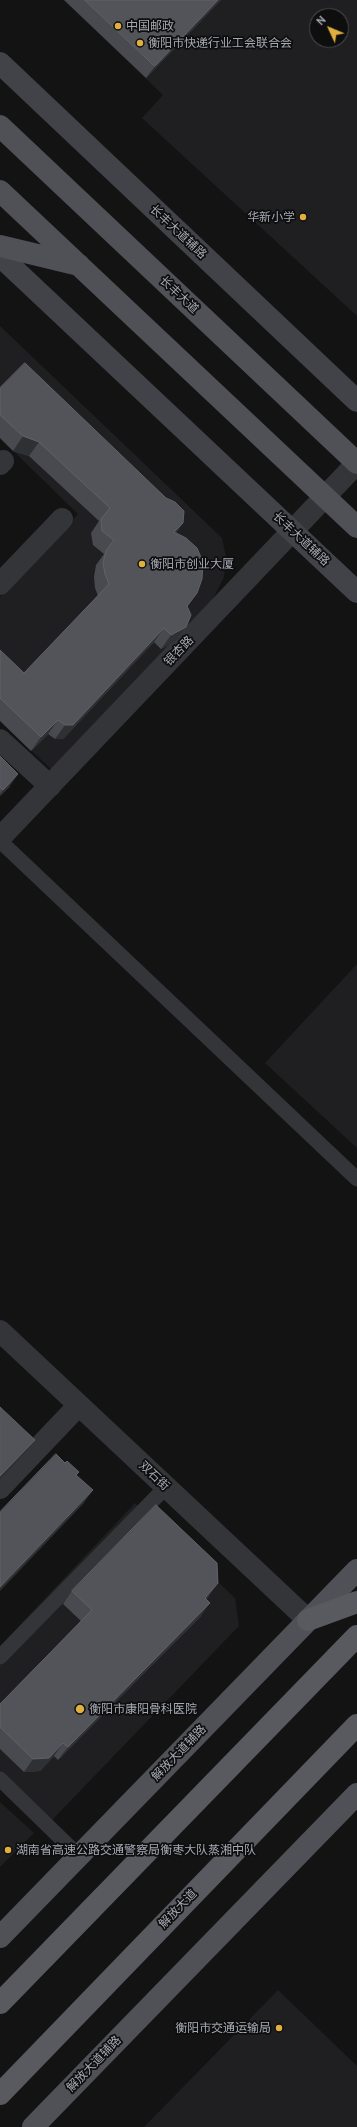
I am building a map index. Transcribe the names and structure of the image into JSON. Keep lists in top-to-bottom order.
{
  "streets": {
    "highway": ["解放大道"],
    "main road": ["长丰大道辅路", "长丰大道", "解放大道辅路"],
    "street": ["银杏路", "双石街"]
  },
  "crossings": [
    ["长丰大道辅路", "银杏路"],
    ["长丰大道", "银杏路"],
    ["双石街", "解放大道辅路"]
  ],
  "places": [
    "中国邮政",
    "衡阳市快递行业工会联合会",
    "华新小学",
    "衡阳市创业大厦",
    "衡阳市康阳骨科医院",
    "湖南省高速公路交通警察局衡枣大队蒸湘中队",
    "衡阳市交通运输局"
  ],
  "north": "top left"
}
